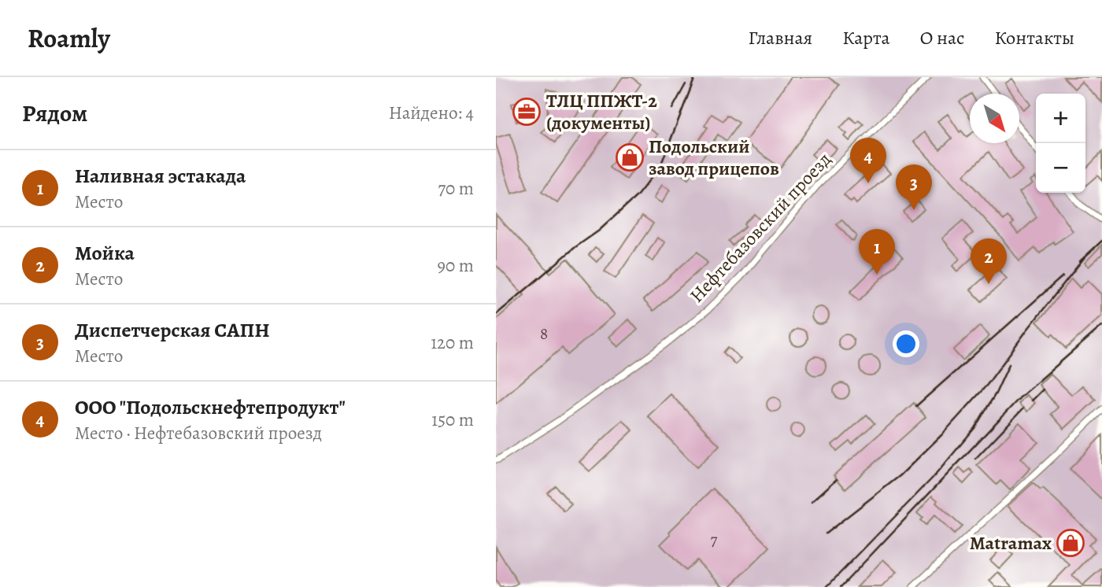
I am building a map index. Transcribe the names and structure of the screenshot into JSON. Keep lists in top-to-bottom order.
{
  "streets": {
    "street": ["Нефтебазовский проезд"]
  },
  "places": {
    "office": ["ТЛЦ ППЖТ-2 (документы)"],
    "shop": ["Подольский завод прицепов", "Matramax"]
  },
  "house_numbers": ["8", "7"],
  "north": "bottom right",
  "page": {
    "header": "Roamly",
    "nav": [
      "Главная",
      "Карта",
      "О нас",
      "Контакты"
    ],
    "heading": ["Рядом", "Найдено: 4"],
    "map_buttons": ["+", "−"],
    "pins": [
      "4",
      "3",
      "1",
      "2"
    ],
    "list": [
      {
        "mark": "1",
        "name": "Наливная эстакада",
        "note": "Место",
        "value": "70 m"
      },
      {
        "mark": "2",
        "name": "Мойка",
        "note": "Место",
        "value": "90 m"
      },
      {
        "mark": "3",
        "name": "Диспетчерская САПН",
        "note": "Место",
        "value": "120 m"
      },
      {
        "mark": "4",
        "name": "ООО \"Подольскнефтепродукт\"",
        "note": "Место · Нефтебазовский проезд",
        "value": "150 m"
      }
    ]
  }
}
